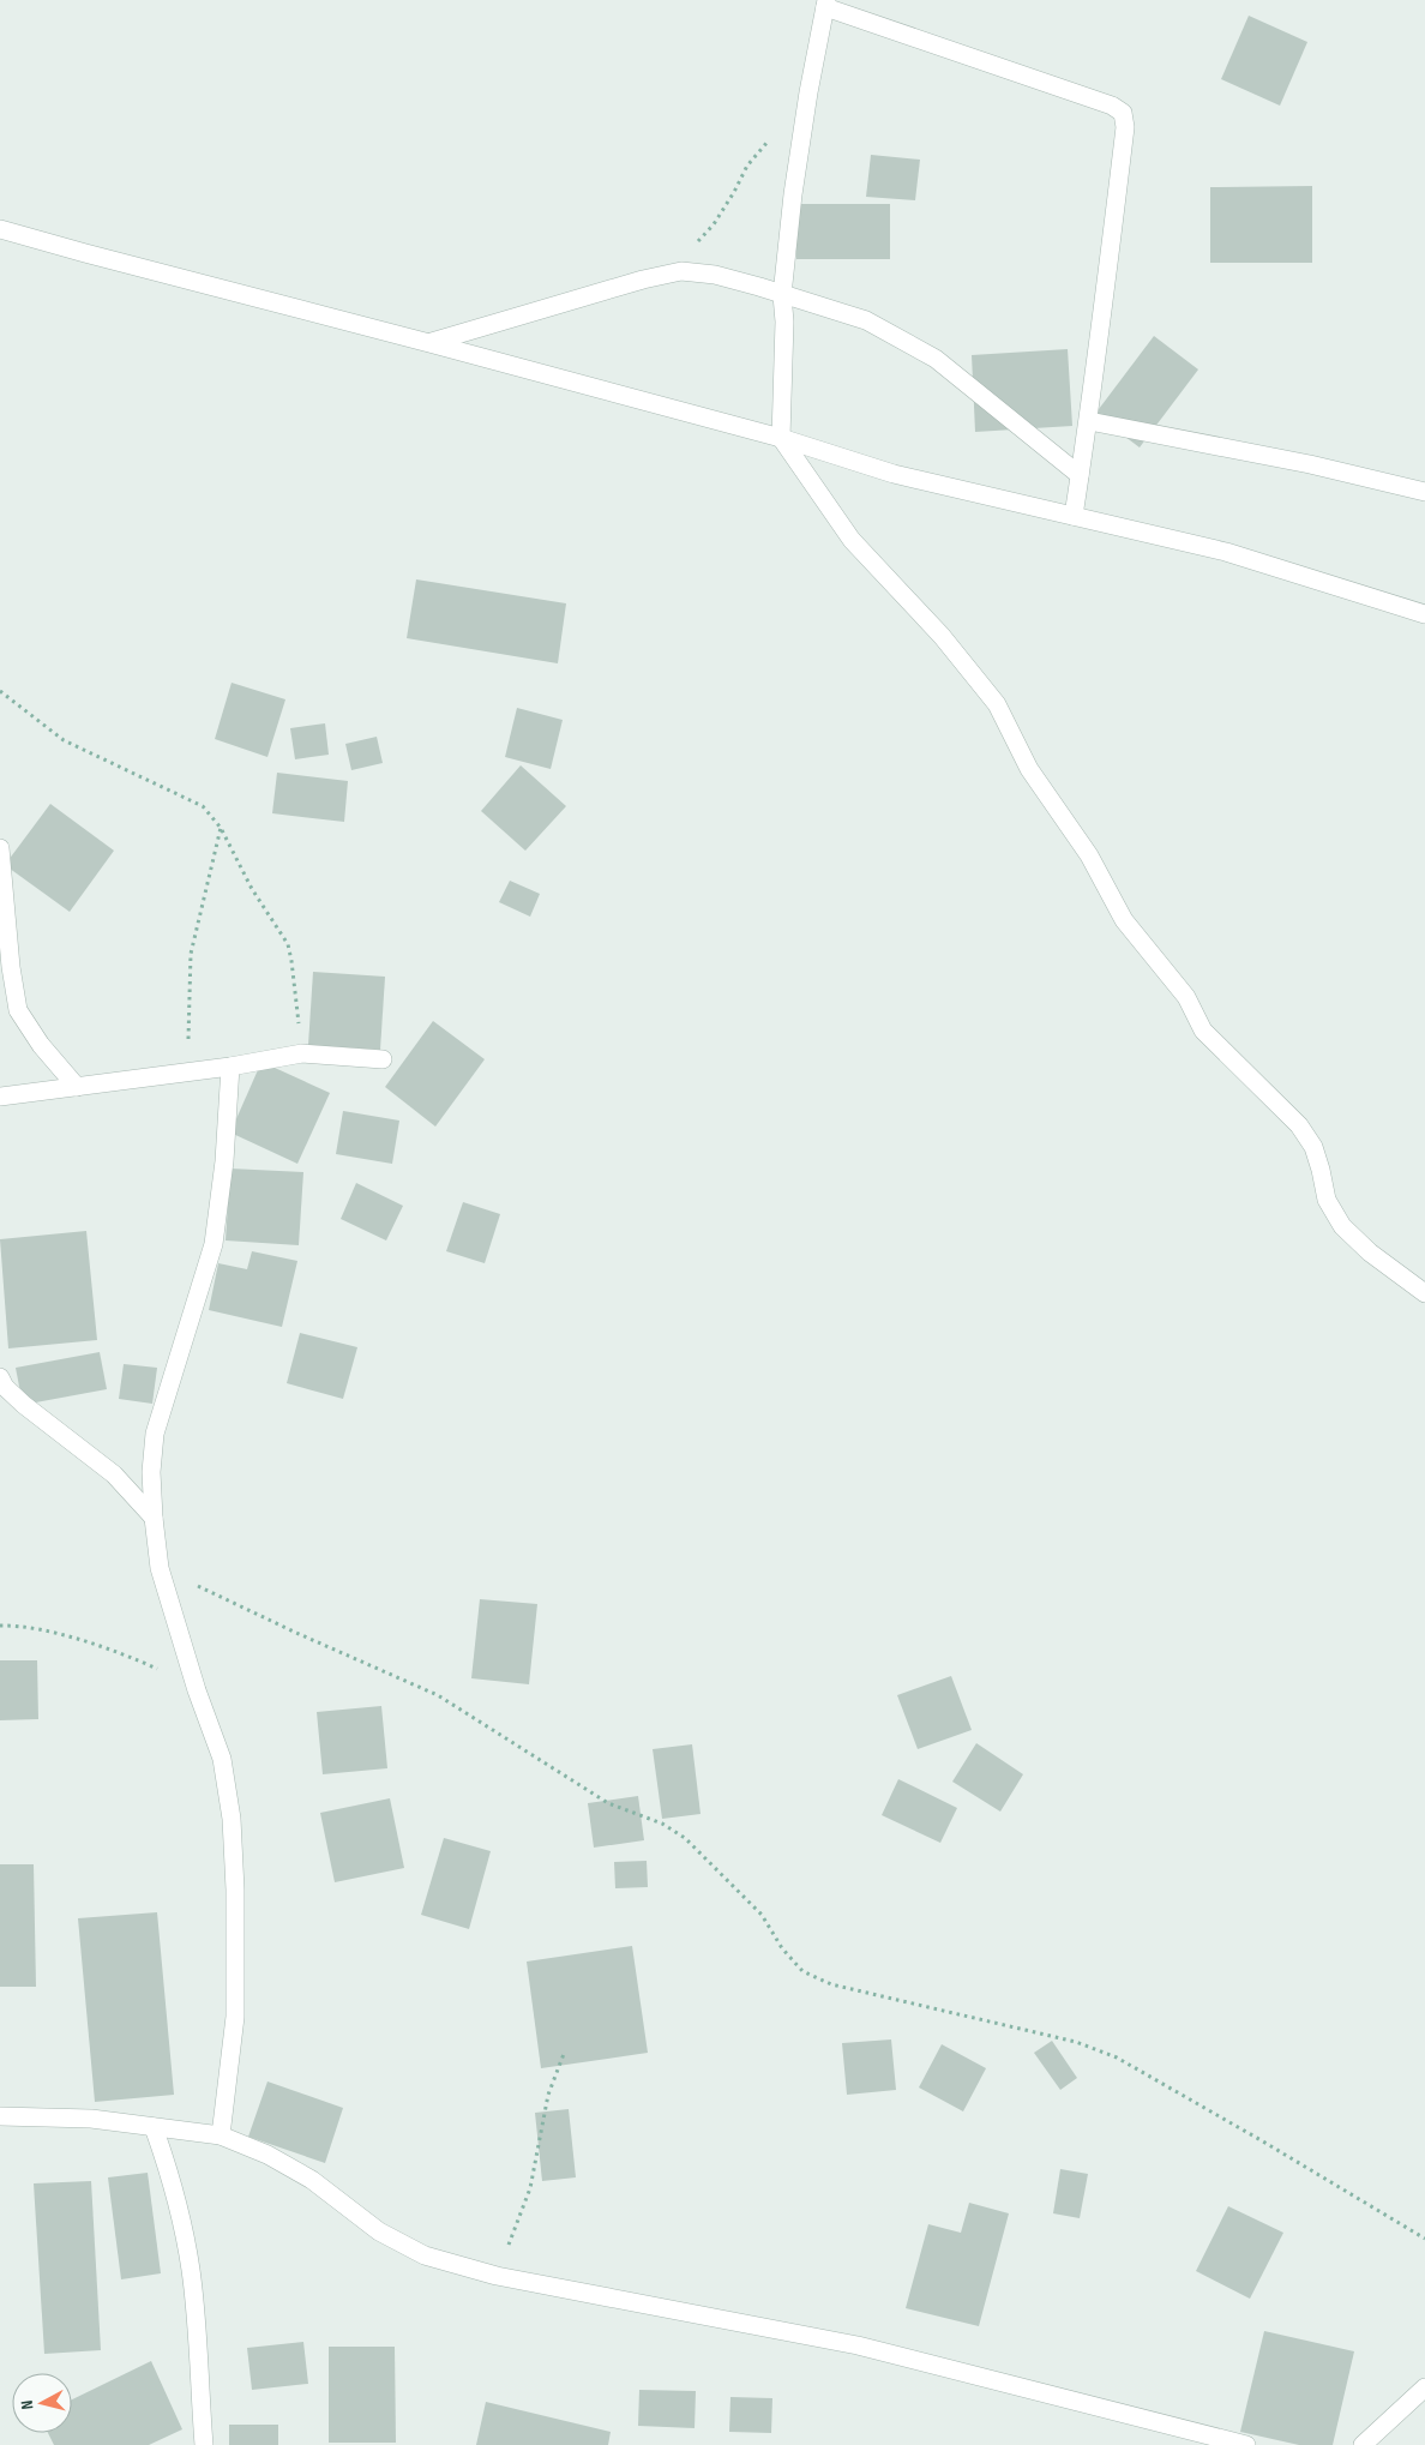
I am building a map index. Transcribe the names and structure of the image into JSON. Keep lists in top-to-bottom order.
{
  "north": "left"
}
